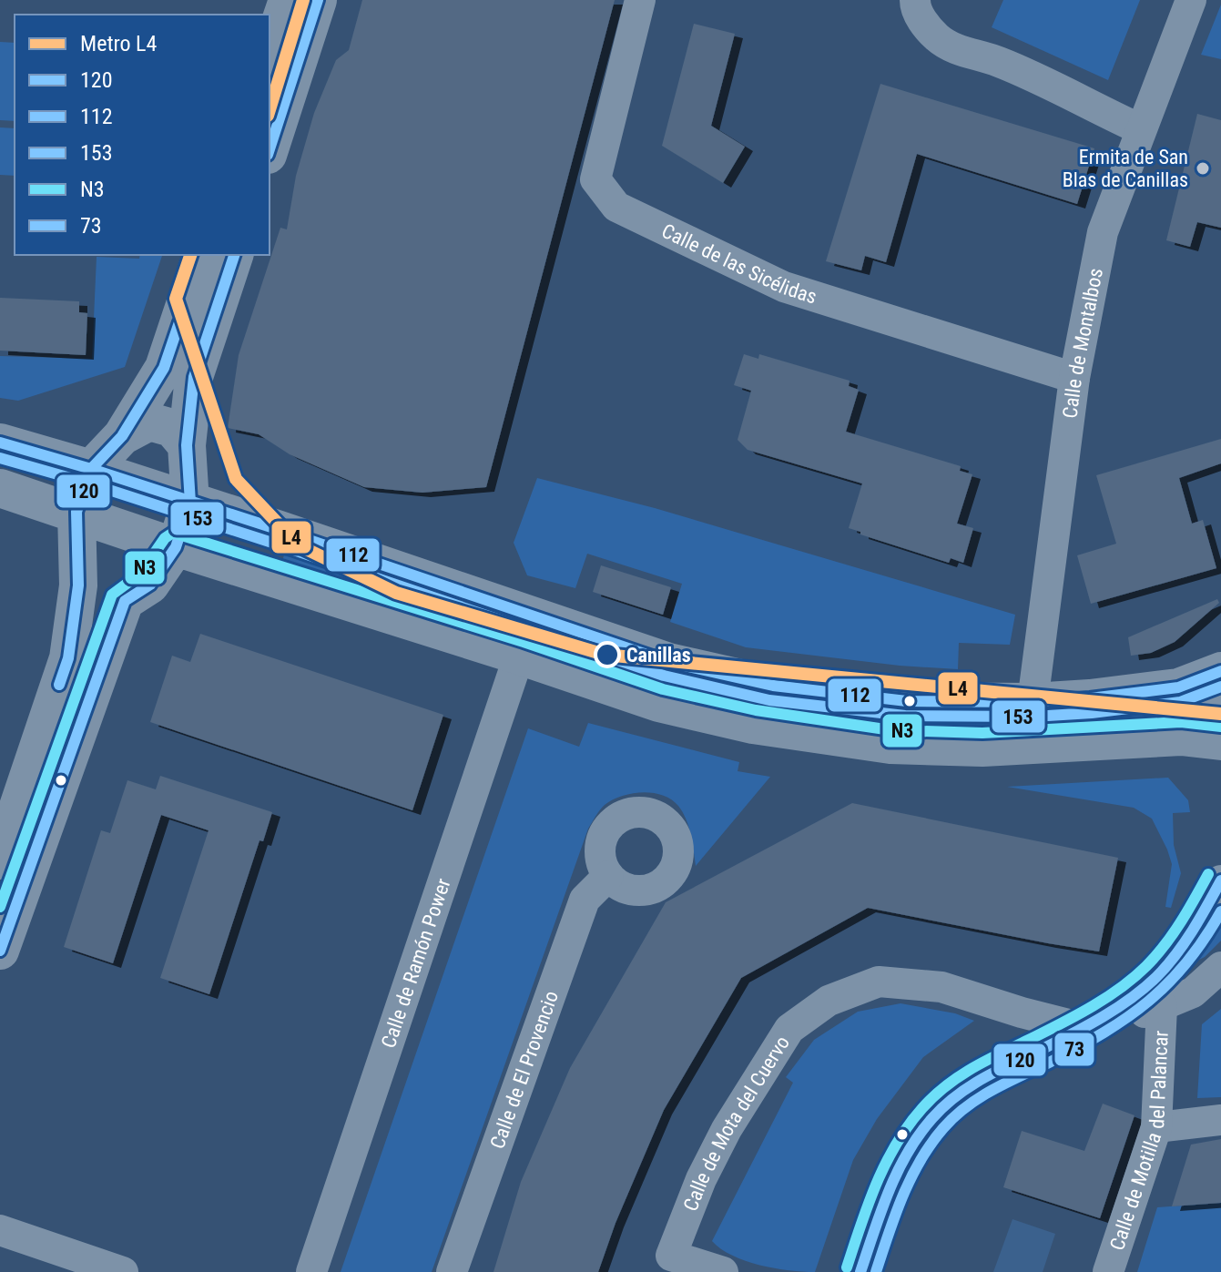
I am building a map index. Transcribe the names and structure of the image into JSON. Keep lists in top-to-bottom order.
{
  "streets": {
    "street": [
      "Calle de las Sicélidas",
      "Calle de Montalbos",
      "Calle de Ramón Power",
      "Calle de El Provencio",
      "Calle de Mota del Cuervo",
      "Calle de Motilla del Palancar"
    ]
  },
  "crossings": [
    ["Calle de las Sicélidas", "Calle de Montalbos"]
  ],
  "places": ["Ermita de San Blas de Canillas", "Canillas"],
  "lines": [
    "metro line L4",
    "transit line 120",
    "transit line 112",
    "transit line 153",
    "transit line N3",
    "transit line 73"
  ],
  "legend": [
    "Metro L4",
    "120",
    "112",
    "153",
    "N3",
    "73"
  ]
}
